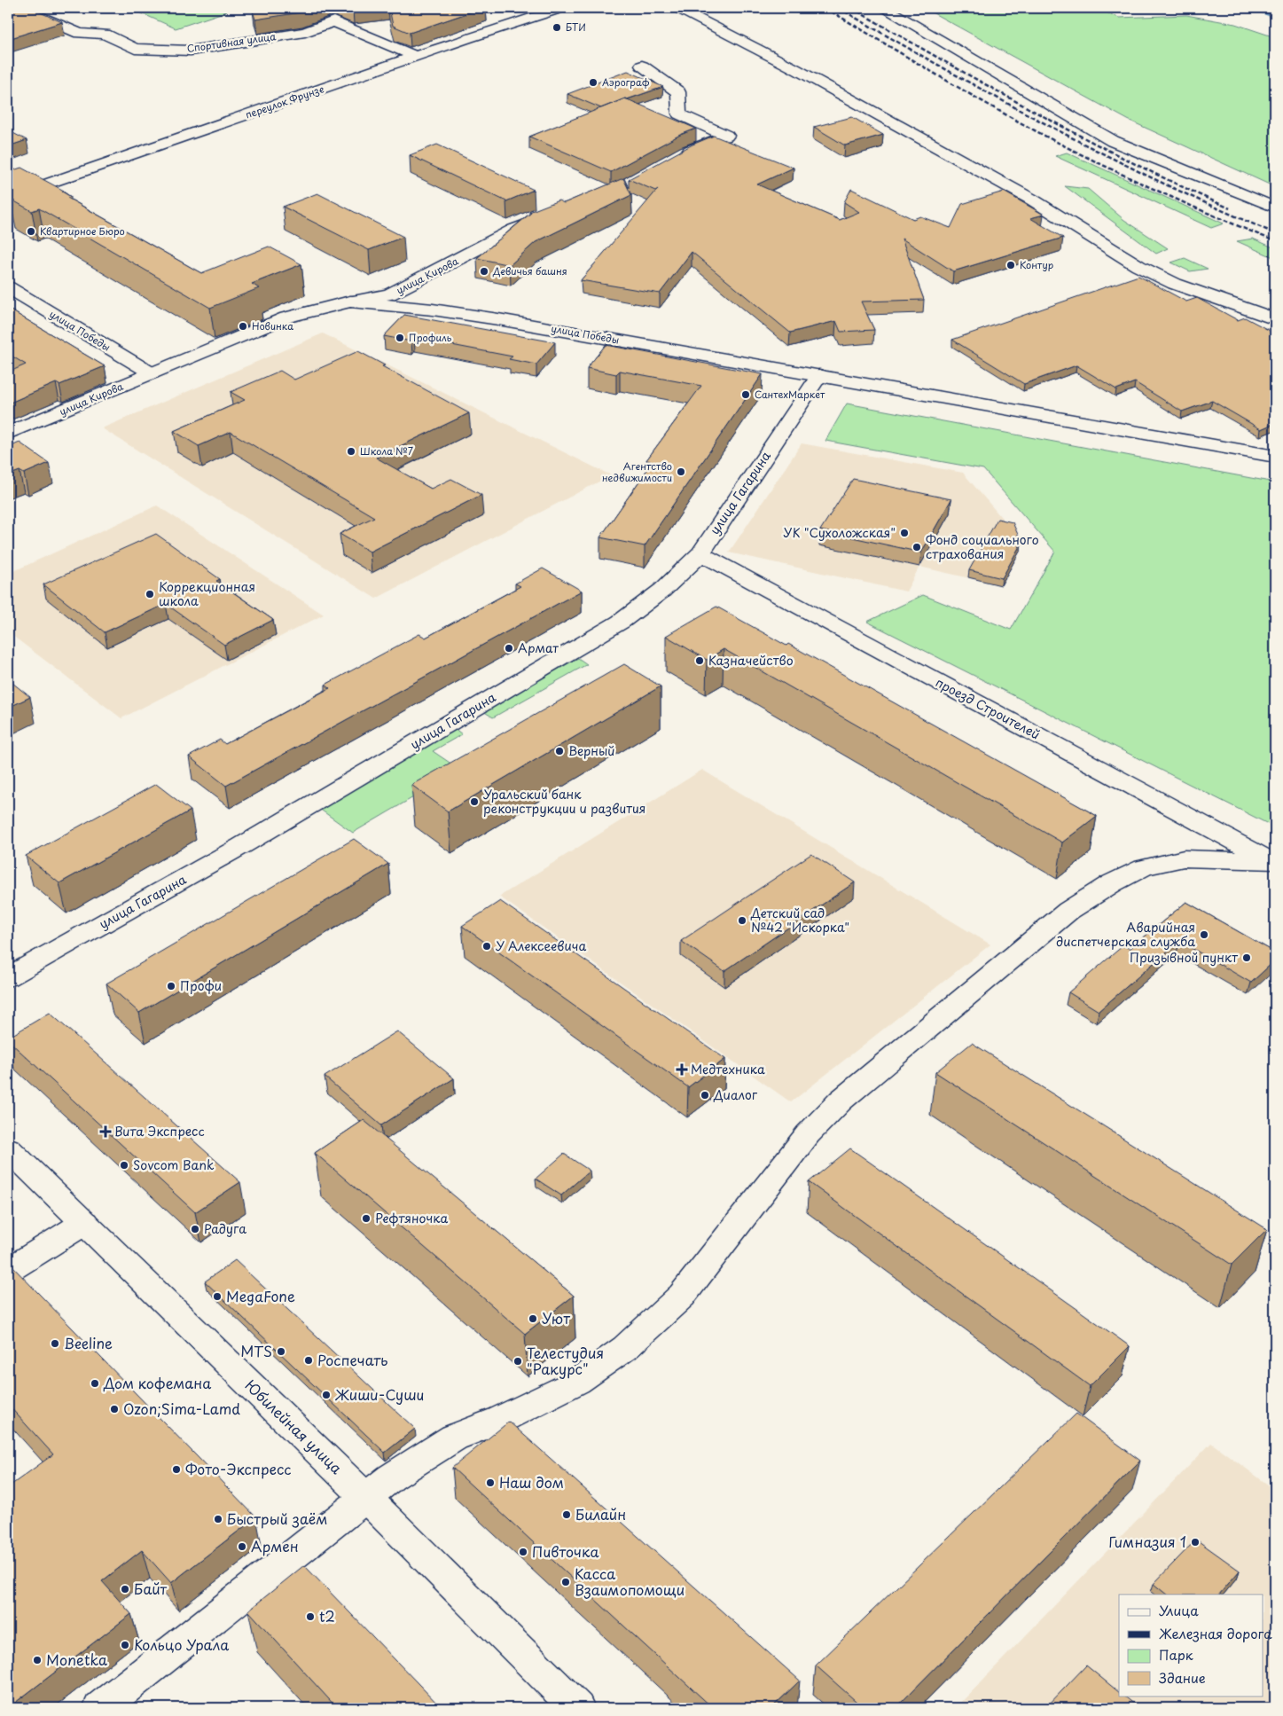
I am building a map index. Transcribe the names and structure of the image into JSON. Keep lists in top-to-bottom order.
{
  "streets": {
    "street": [
      "Спортивная улица",
      "переулок Фрунзе",
      "улица Кирова",
      "улица Победы",
      "улица Гагарина",
      "проезд Строителей",
      "Юбилейная улица"
    ]
  },
  "crossings": [
    ["Спортивная улица", "переулок Фрунзе"],
    ["улица Кирова", "улица Победы"],
    ["улица Победы", "улица Гагарина"],
    ["улица Гагарина", "проезд Строителей"]
  ],
  "places": {
    "other": [
      "БТИ",
      "Аэрограф",
      "Квартирное Бюро",
      "Контур",
      "Девичья башня",
      "Новинка",
      "Профиль",
      "СантехМаркет",
      "Школа №7",
      "Агентство недвижимости",
      "УК \"Сухоложская\"",
      "Фонд социального страхования",
      "Коррекционная школа",
      "Армат",
      "Казначейство",
      "Верный",
      "Уральский банк реконструкции и развития",
      "Детский сад №42 \"Искорка\"",
      "Аварийная диспетчерская служба",
      "У Алексеевича",
      "Призывной пункт",
      "Профи",
      "Диалог",
      "Sovcom Bank",
      "Рефтяночка",
      "Радуга",
      "MegaFone",
      "Уют",
      "Beeline",
      "MTS",
      "Роспечать",
      "Телестудия \"Ракурс\"",
      "Дом кофемана",
      "Жиши-Суши",
      "Ozon;Sima-Lamd",
      "Фото-Экспресс",
      "Наш дом",
      "Билайн",
      "Быстрый заём",
      "Гимназия 1",
      "Армен",
      "Пивточка",
      "Касса Взаимопомощи",
      "Байт",
      "t2",
      "Кольцо Урала",
      "Monetka"
    ],
    "health": ["Медтехника", "Вита Экспресс"]
  },
  "legend": [
    "Улица",
    "Железная дорога",
    "Парк",
    "Здание"
  ]
}
